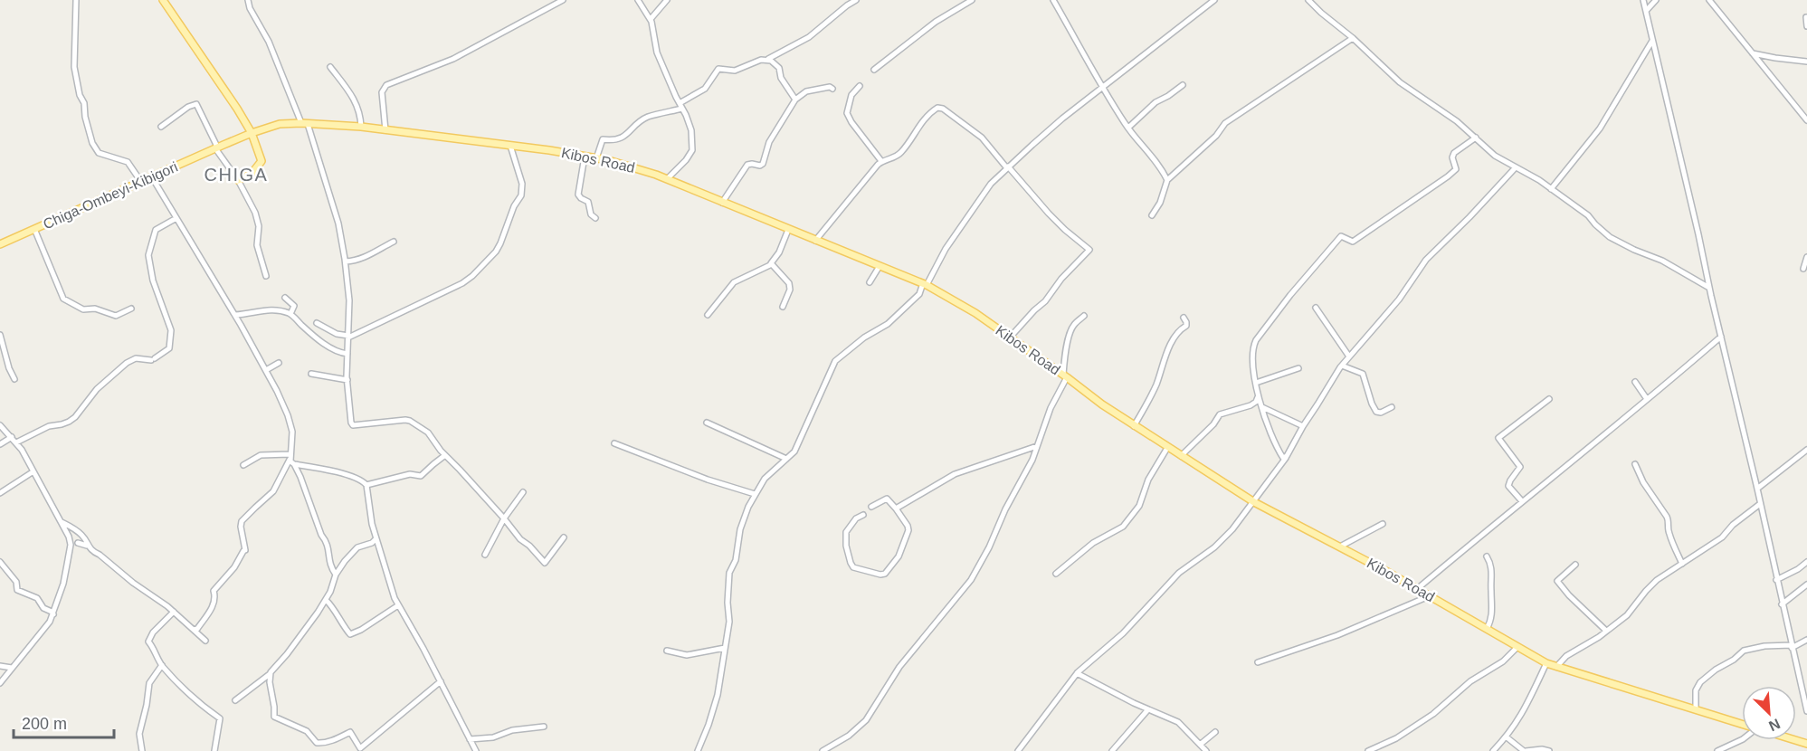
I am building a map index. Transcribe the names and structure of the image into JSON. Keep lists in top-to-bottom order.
{
  "streets": {
    "main road": ["Kibos Road", "Chiga-Ombeyi-Kibigori"]
  },
  "crossings": [
    ["Kibos Road", "Chiga-Ombeyi-Kibigori"]
  ],
  "districts": ["CHIGA"],
  "scale_bar": "200 m",
  "north": "bottom right"
}
